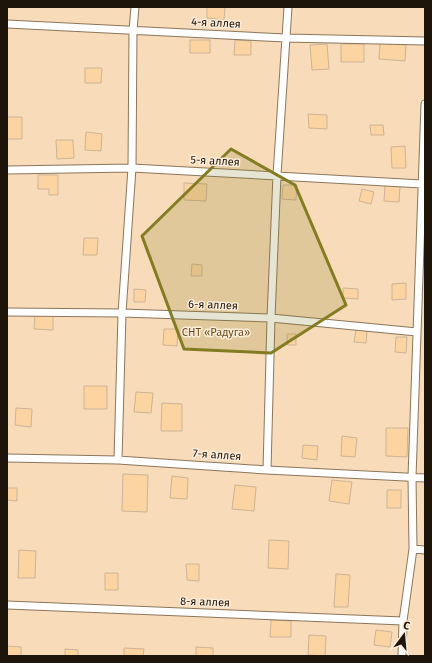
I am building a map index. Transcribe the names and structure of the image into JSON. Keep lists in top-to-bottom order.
{
  "streets": {
    "lane": [
      "4-я аллея",
      "5-я аллея",
      "6-я аллея",
      "7-я аллея",
      "8-я аллея"
    ]
  },
  "parks": ["СНТ «Радуга»"],
  "north": "top"
}
